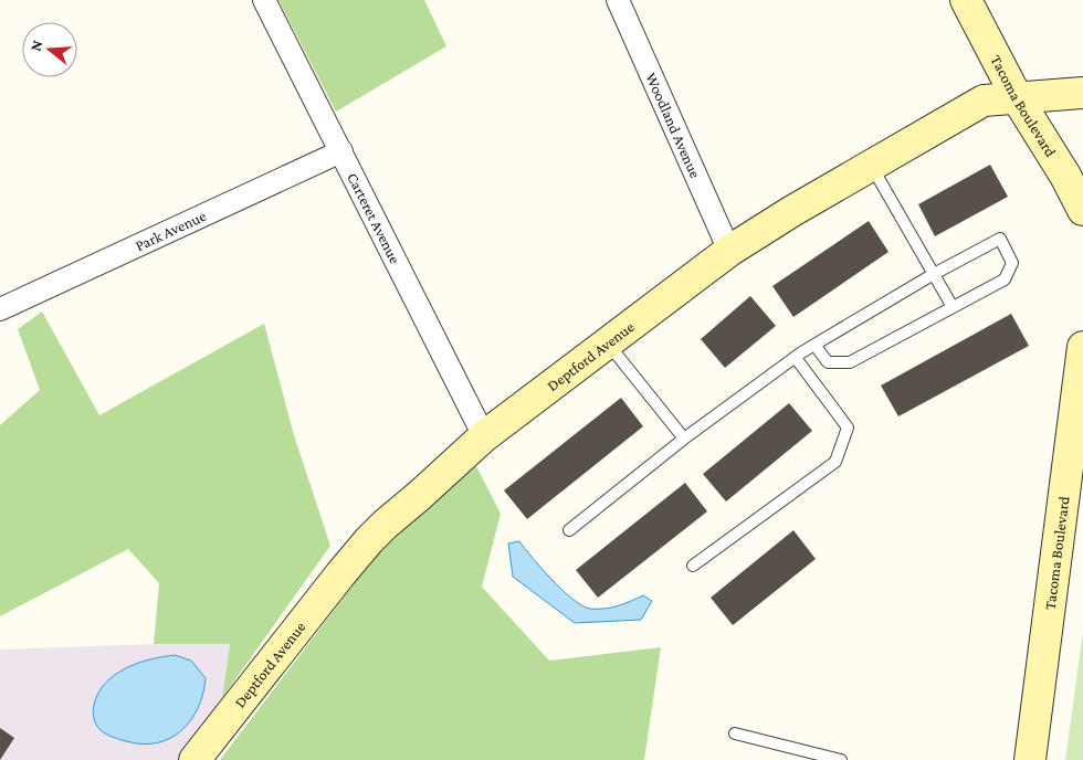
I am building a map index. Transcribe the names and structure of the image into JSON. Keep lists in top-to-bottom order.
{
  "streets": {
    "street": [
      "Tacoma Boulevard",
      "Woodland Avenue",
      "Carteret Avenue",
      "Park Avenue",
      "Deptford Avenue"
    ]
  },
  "crossings": [
    ["Tacoma Boulevard", "Deptford Avenue"],
    ["Woodland Avenue", "Deptford Avenue"],
    ["Carteret Avenue", "Park Avenue"],
    ["Carteret Avenue", "Deptford Avenue"]
  ],
  "north": "left"
}
